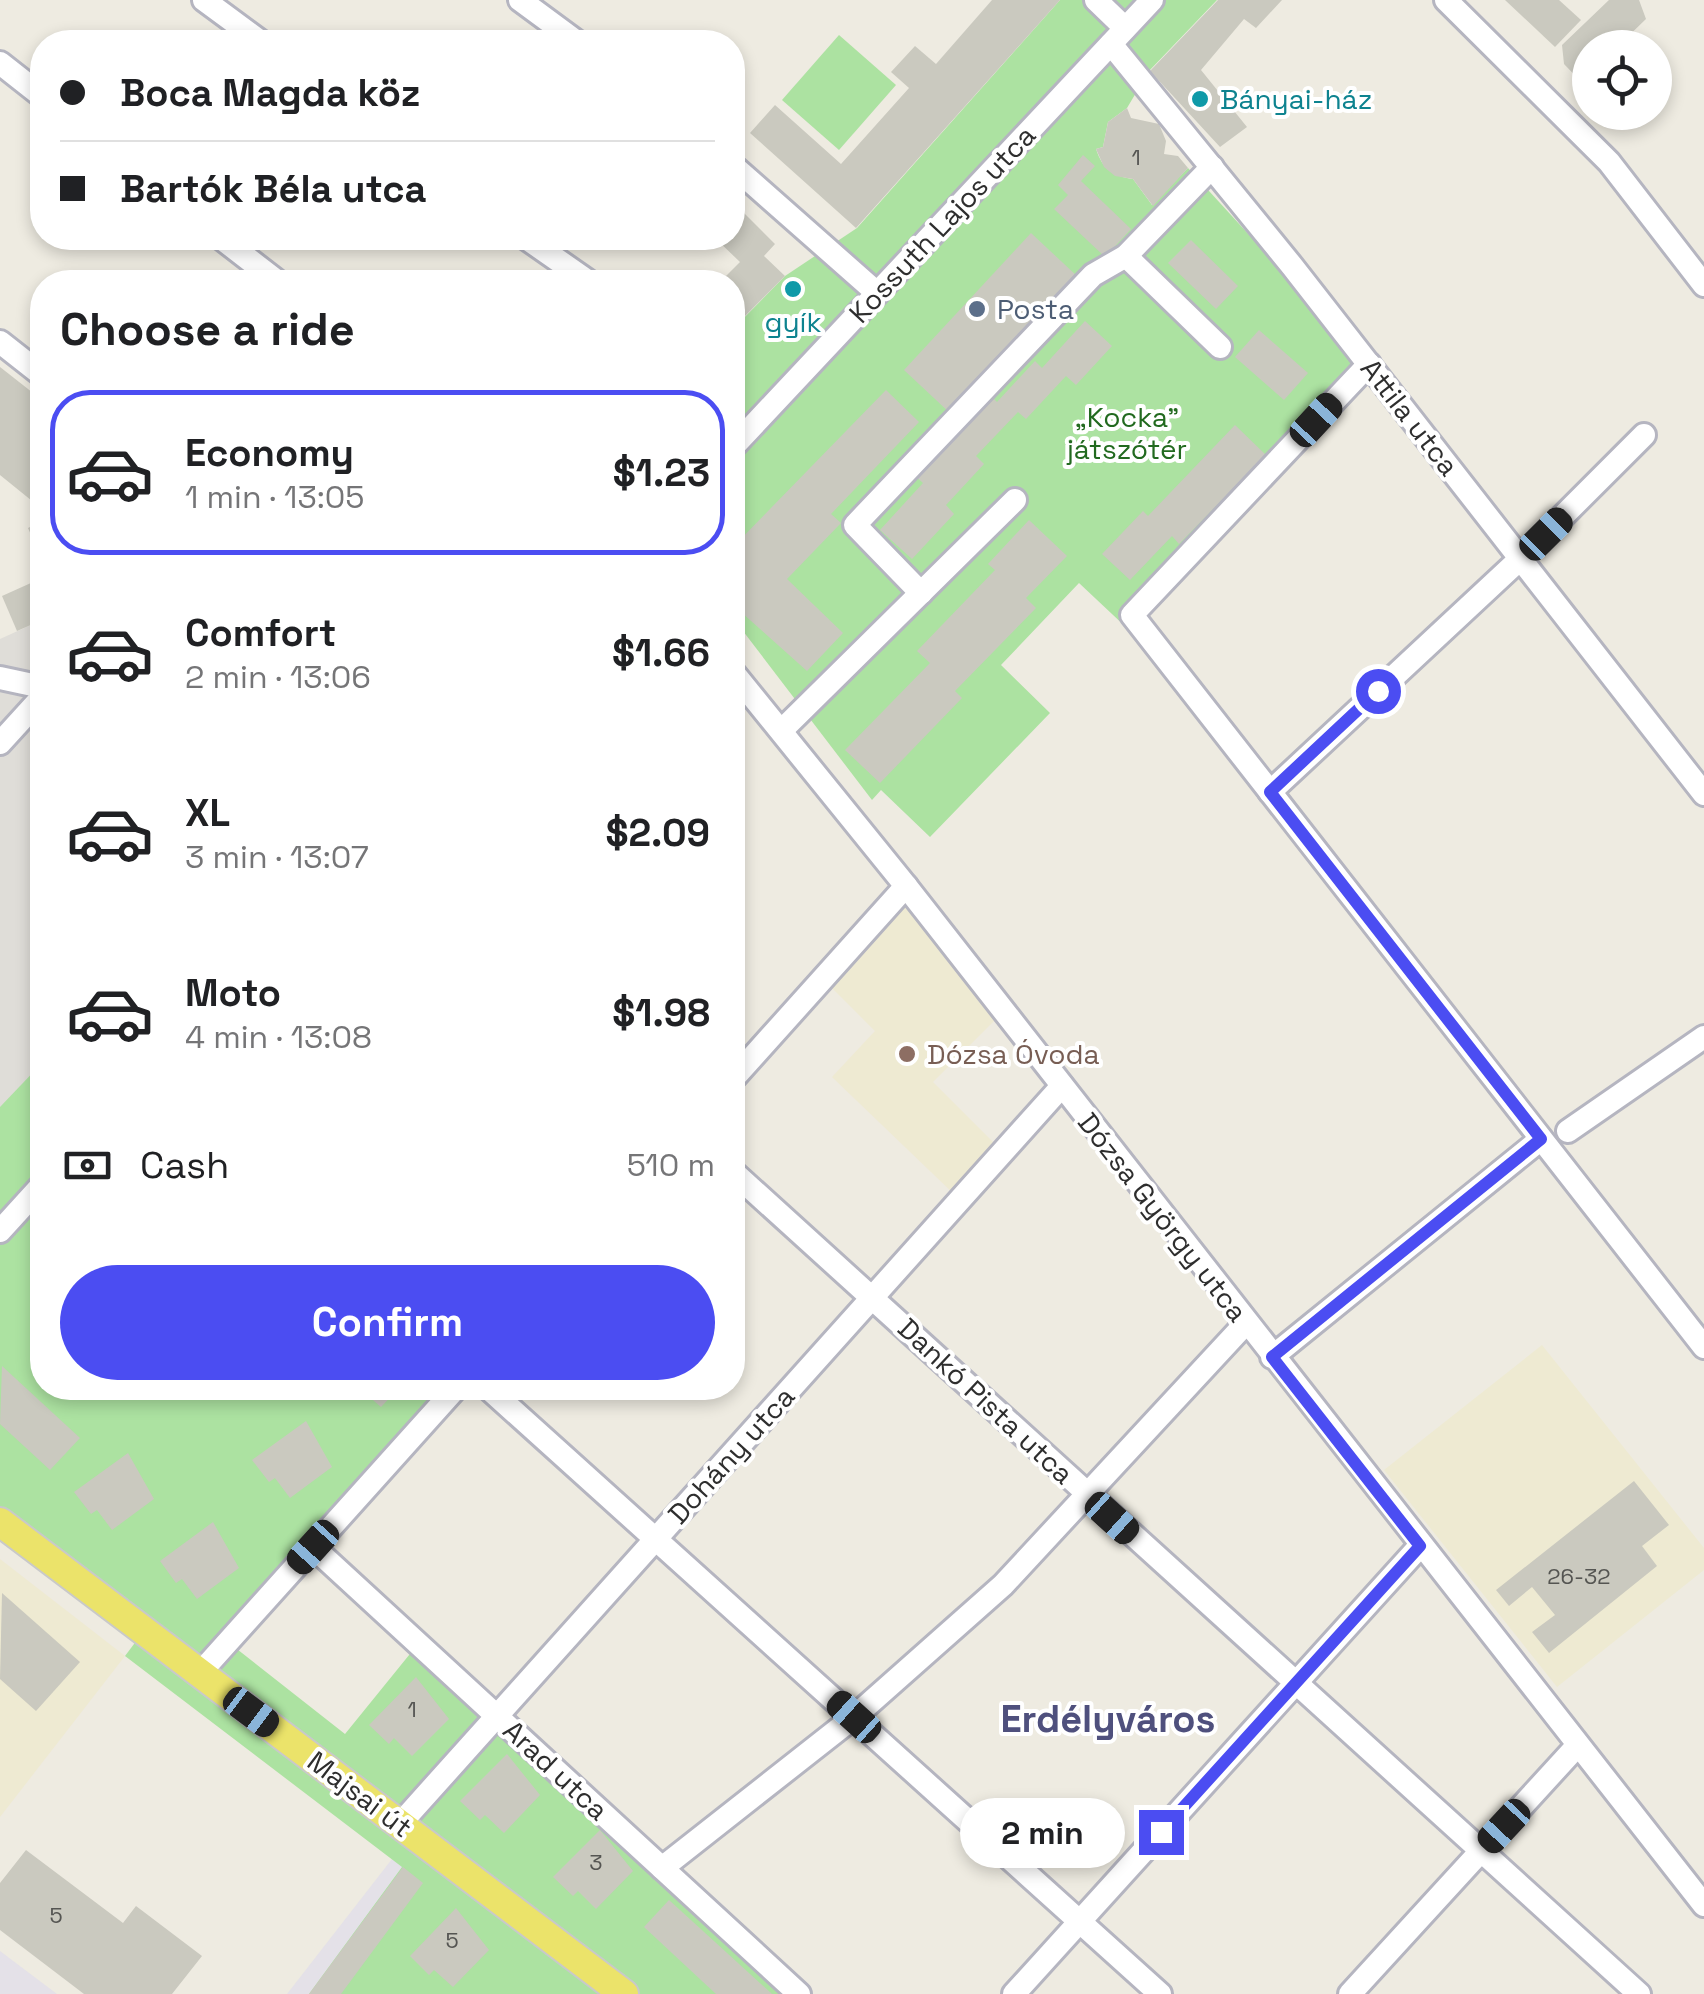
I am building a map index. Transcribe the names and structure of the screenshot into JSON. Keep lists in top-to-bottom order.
{
  "streets": {
    "main road": ["Majsai út"],
    "street": [
      "Kossuth Lajos utca",
      "Attila utca",
      "Dózsa György utca",
      "Dankó Pista utca",
      "Dohány utca",
      "Arad utca"
    ]
  },
  "crossings": [
    ["Kossuth Lajos utca", "Attila utca"],
    ["Dózsa György utca", "Dohány utca"],
    ["Dankó Pista utca", "Dohány utca"],
    ["Dohány utca", "Arad utca"],
    ["Dohány utca", "Majsai út"]
  ],
  "districts": ["Erdélyváros"],
  "parks": ["„Kocka” játszótér"],
  "places": [
    "Bányai-ház",
    "gyík",
    "Posta",
    "Dózsa Óvoda"
  ],
  "house_numbers": [
    "1",
    "26-32",
    "1",
    "3",
    "5",
    "5"
  ],
  "page": {
    "banner": ["Boca Magda köz", "Bartók Béla utca"],
    "heading": "Choose a ride",
    "list": [
      {
        "name": "Economy",
        "note": "1 min · 13:05",
        "value": "$1.23"
      },
      {
        "name": "Comfort",
        "note": "2 min · 13:06",
        "value": "$1.66"
      },
      {
        "name": "XL",
        "note": "3 min · 13:07",
        "value": "$2.09"
      },
      {
        "name": "Moto",
        "note": "4 min · 13:08",
        "value": "$1.98"
      }
    ],
    "pay": ["Cash", "510 m"],
    "buttons": "Confirm",
    "bubble": "2 min"
  }
}
